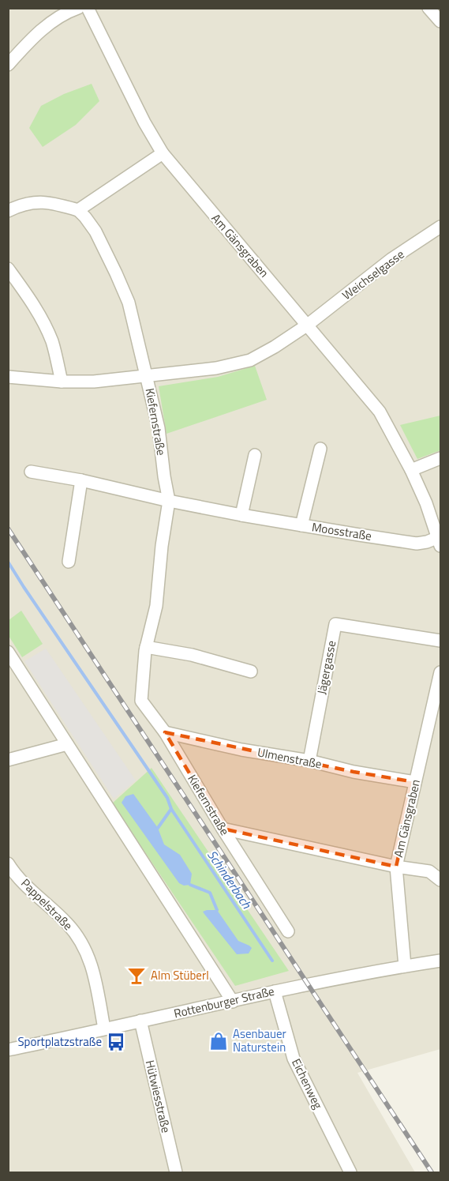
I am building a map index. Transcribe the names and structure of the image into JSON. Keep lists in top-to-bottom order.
{
  "streets": {
    "street": [
      "Am Gänsgraben",
      "Weichselgasse",
      "Kiefernstraße",
      "Moosstraße",
      "Jägergasse",
      "Ulmenstraße",
      "Pappelstraße",
      "Rottenburger Straße",
      "Eichenweg",
      "Hütwiesstraße"
    ]
  },
  "crossings": [
    ["Am Gänsgraben", "Weichselgasse"],
    ["Am Gänsgraben", "Moosstraße"],
    ["Am Gänsgraben", "Ulmenstraße"],
    ["Am Gänsgraben", "Rottenburger Straße"],
    ["Weichselgasse", "Kiefernstraße"],
    ["Kiefernstraße", "Moosstraße"],
    ["Kiefernstraße", "Ulmenstraße"],
    ["Jägergasse", "Ulmenstraße"],
    ["Pappelstraße", "Rottenburger Straße"],
    ["Rottenburger Straße", "Eichenweg"],
    ["Rottenburger Straße", "Hütwiesstraße"]
  ],
  "water": ["Schinderbach"],
  "places": {
    "bar": ["Alm Stüberl"],
    "shop": ["Asenbauer Naturstein"],
    "bus stop": ["Sportplatzstraße"]
  }
}
